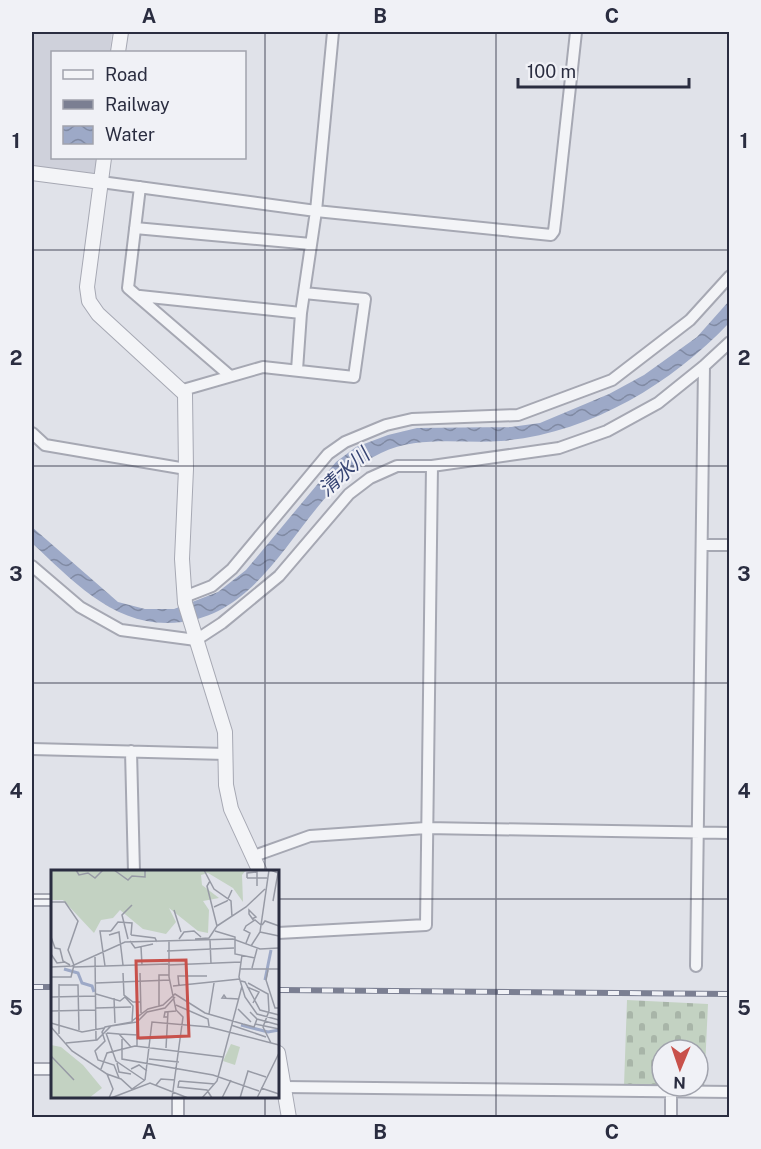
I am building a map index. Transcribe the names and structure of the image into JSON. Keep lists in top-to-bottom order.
{
  "water": ["清水川"],
  "legend": ["Road", "Railway", "Water"],
  "scale_bar": "100 m",
  "north": "bottom",
  "grid": {
    "columns": ["A", "B", "C"],
    "rows": [
      "1",
      "2",
      "3",
      "4",
      "5"
    ]
  }
}
